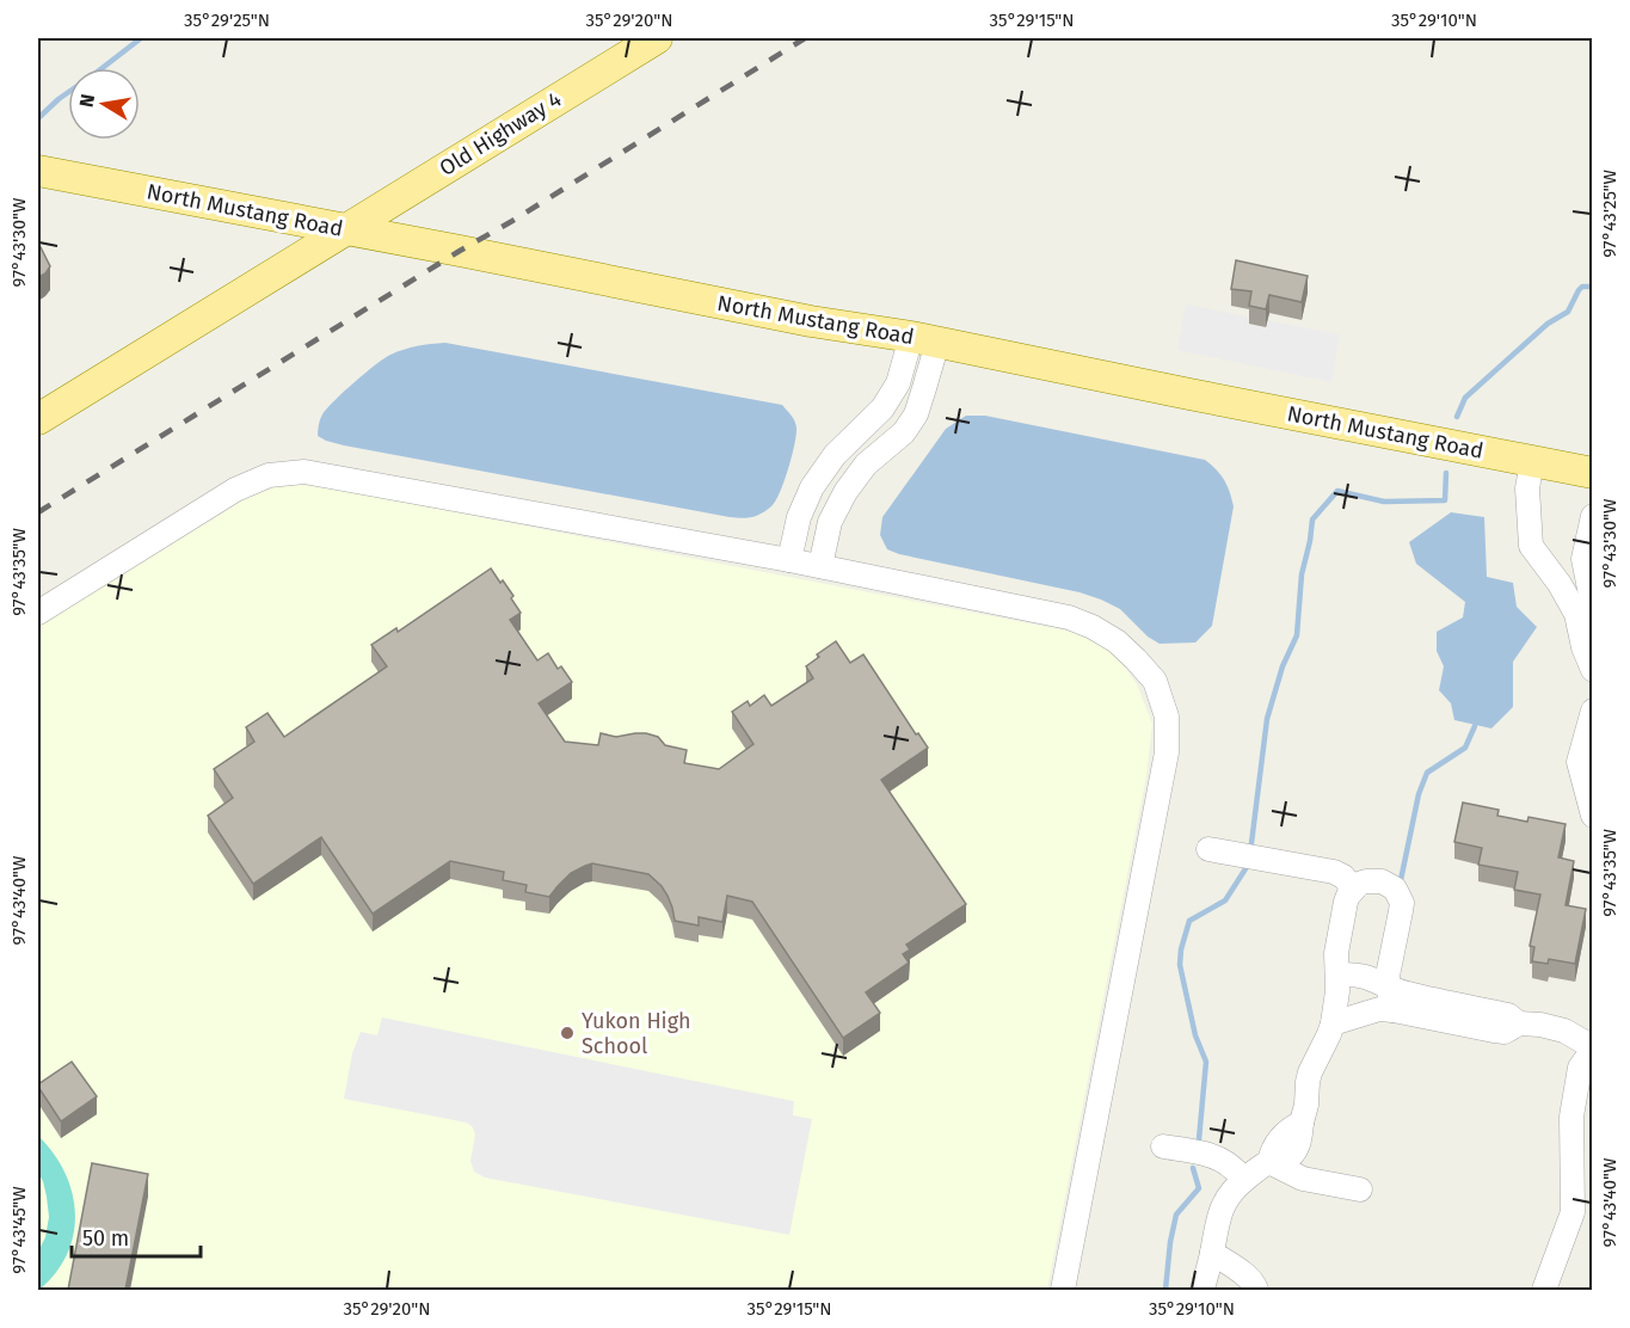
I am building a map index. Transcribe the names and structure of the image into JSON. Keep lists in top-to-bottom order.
{
  "streets": {
    "main road": ["Old Highway 4", "North Mustang Road"]
  },
  "crossings": [
    ["Old Highway 4", "North Mustang Road"]
  ],
  "places": ["Yukon High School"],
  "scale_bar": "50 m",
  "north": "left",
  "coordinates": [
    "35°29'25\"N",
    "35°29'20\"N",
    "35°29'15\"N",
    "35°29'10\"N",
    "97°43'25\"W",
    "97°43'30\"W",
    "97°43'35\"W",
    "97°43'40\"W",
    "97°43'45\"W"
  ]
}
